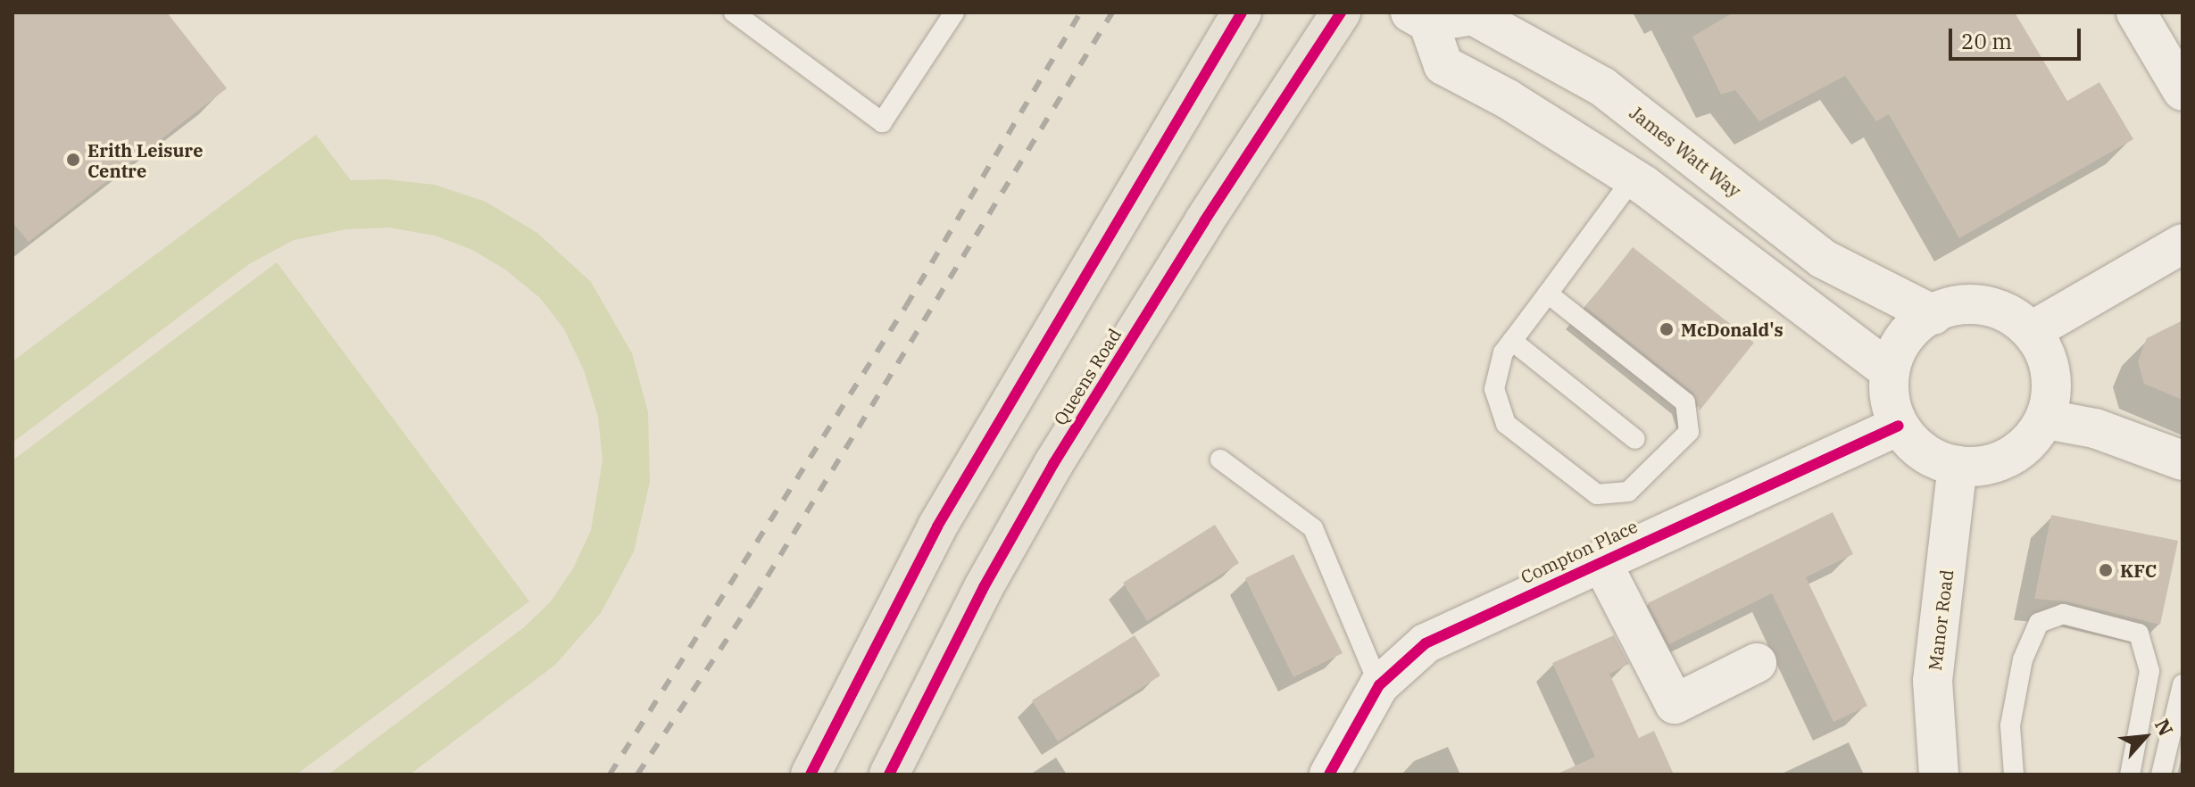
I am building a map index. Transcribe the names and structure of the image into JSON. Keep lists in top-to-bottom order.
{
  "streets": {
    "main road": ["Queens Road"],
    "street": ["James Watt Way", "Compton Place", "Manor Road"]
  },
  "crossings": [
    ["James Watt Way", "Compton Place"],
    ["James Watt Way", "Manor Road"],
    ["Compton Place", "Manor Road"]
  ],
  "places": ["Erith Leisure Centre", "McDonald's", "KFC"],
  "scale_bar": "20 m",
  "north": "top right"
}
